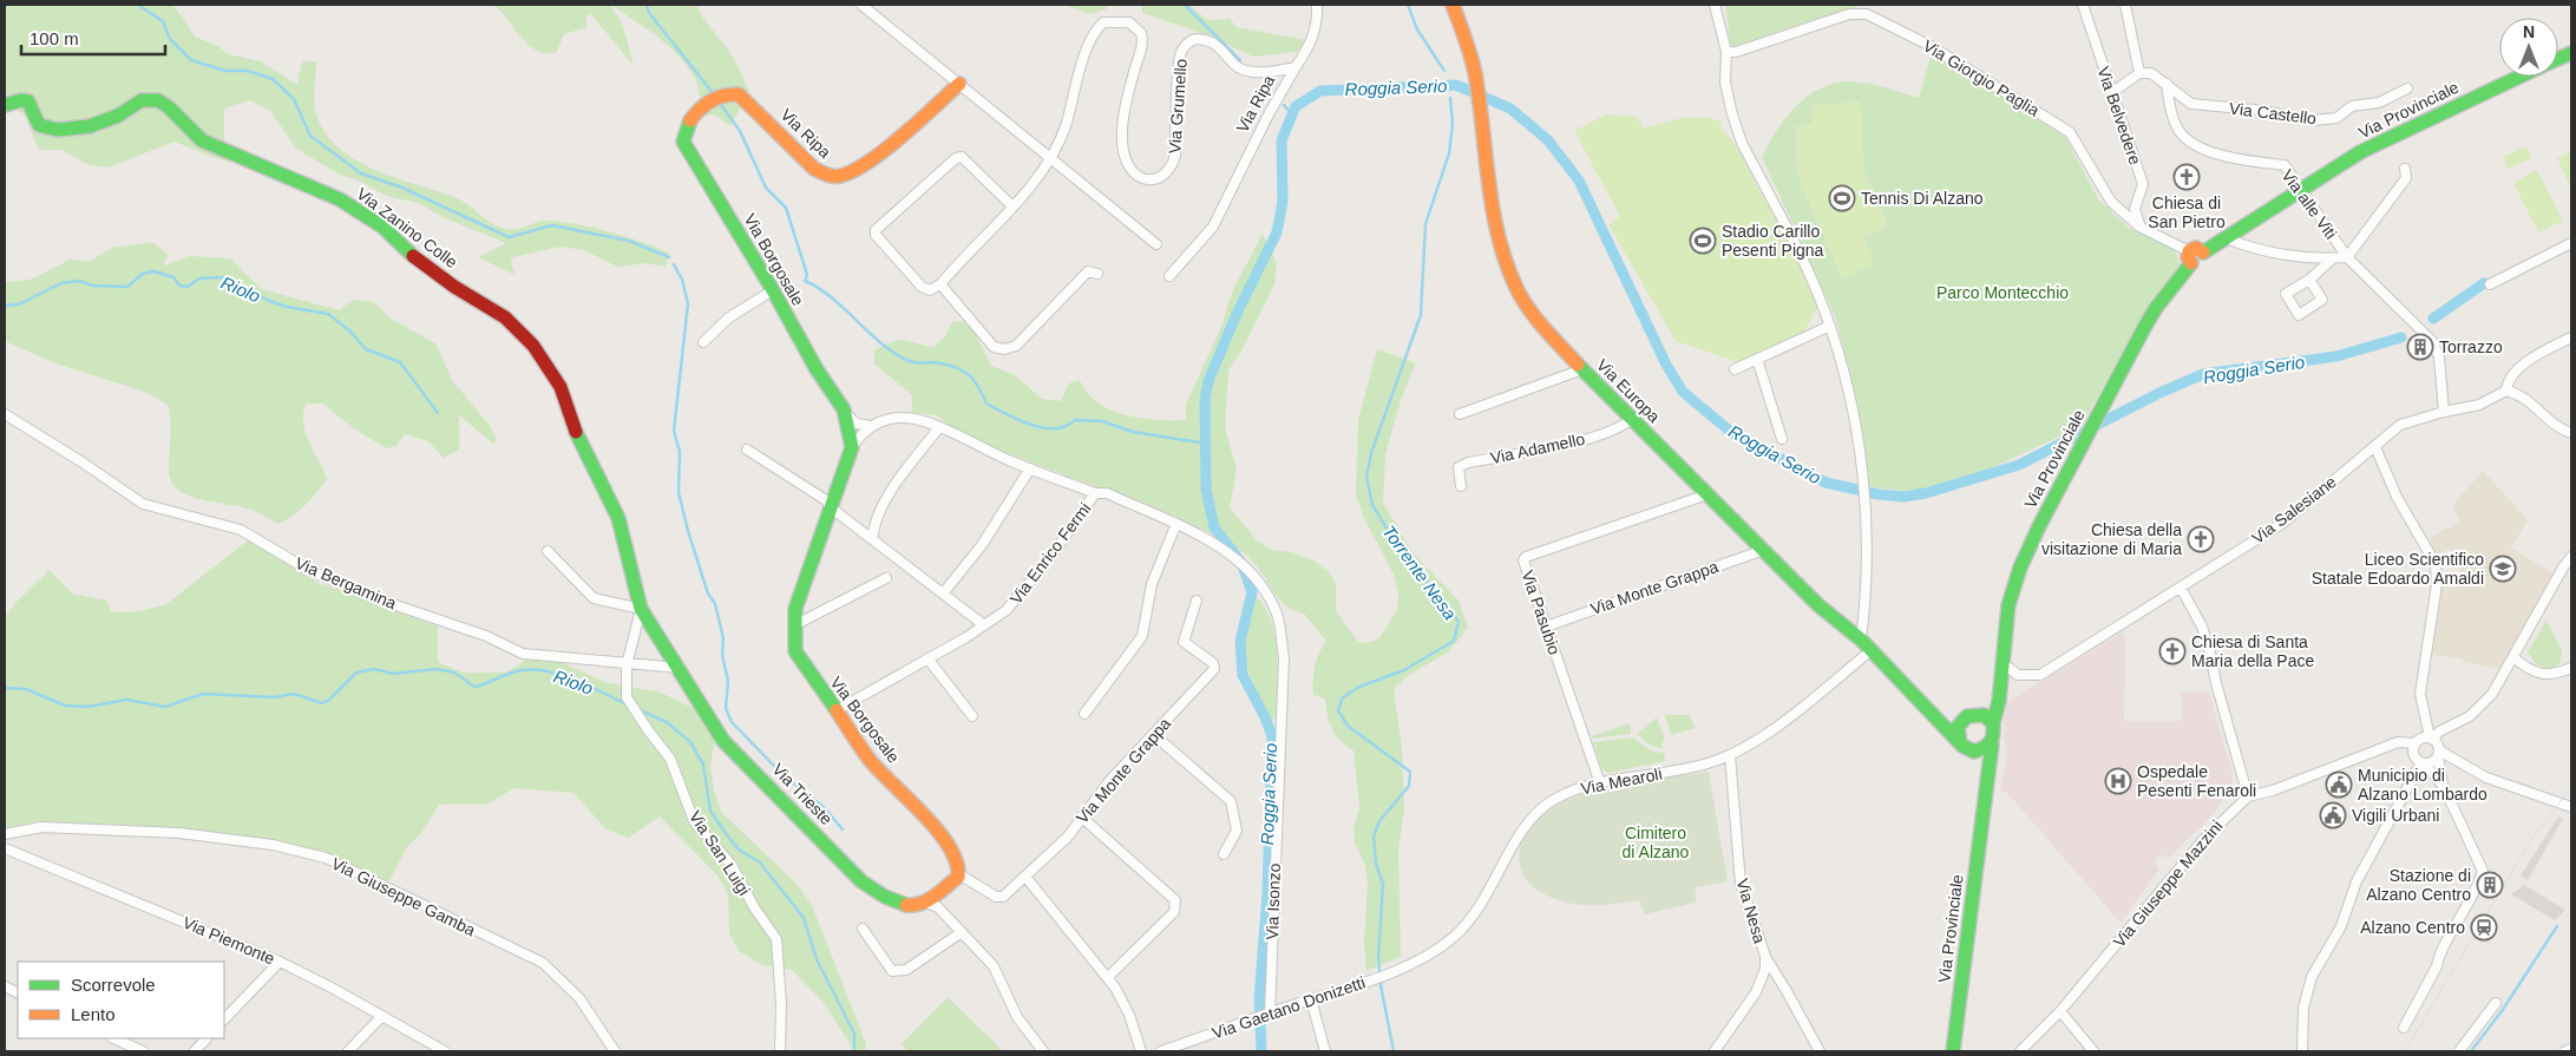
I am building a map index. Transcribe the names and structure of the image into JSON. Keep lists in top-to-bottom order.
{
  "streets": {
    "street": [
      "Via Giorgio Paglia",
      "Via Ripa",
      "Via Grumello",
      "Via Provinciale",
      "Via Castello",
      "Via Belvedere",
      "Via alle Viti",
      "Via Zanino Colle",
      "Via Borgosale",
      "Via Europa",
      "Via Adamello",
      "Via Salesiane",
      "Via Enrico Fermi",
      "Via Bergamina",
      "Via Monte Grappa",
      "Via Pasubio",
      "Via Mearoli",
      "Via Trieste",
      "Via San Luigi",
      "Via Giuseppe Mazzini",
      "Via Giuseppe Gamba",
      "Via Isonzo",
      "Via Nesa",
      "Via Piemonte",
      "Via Gaetano Donizetti"
    ]
  },
  "crossings": [
    ["Via Giorgio Paglia", "Via Provinciale"],
    ["Via Giorgio Paglia", "Via Belvedere"],
    ["Via Ripa", "Via Grumello"],
    ["Via Ripa", "Via Borgosale"],
    ["Via Provinciale", "Via alle Viti"],
    ["Via Provinciale", "Via Europa"],
    ["Via Provinciale", "Via Salesiane"],
    ["Via Castello", "Via alle Viti"],
    ["Via alle Viti", "Via Salesiane"],
    ["Via Zanino Colle", "Via Bergamina"],
    ["Via Zanino Colle", "Via Trieste"],
    ["Via Zanino Colle", "Via San Luigi"],
    ["Via Borgosale", "Via Enrico Fermi"],
    ["Via Borgosale", "Via Monte Grappa"],
    ["Via Europa", "Via Adamello"],
    ["Via Europa", "Via Monte Grappa"],
    ["Via Europa", "Via Pasubio"],
    ["Via Europa", "Via Mearoli"],
    ["Via Enrico Fermi", "Via Isonzo"],
    ["Via Bergamina", "Via Trieste"],
    ["Via Bergamina", "Via San Luigi"],
    ["Via Monte Grappa", "Via Pasubio"],
    ["Via Pasubio", "Via Mearoli"],
    ["Via Mearoli", "Via Nesa"],
    ["Via Mearoli", "Via Gaetano Donizetti"],
    ["Via Isonzo", "Via Gaetano Donizetti"]
  ],
  "water": ["Roggia Serio", "Riolo", "Torrente Nesa"],
  "parks": ["Parco Montecchio", "Cimitero di Alzano"],
  "places": {
    "church": ["Chiesa di San Pietro", "Chiesa della visitazione di Maria", "Chiesa di Santa Maria della Pace"],
    "sports": ["Tennis Di Alzano", "Stadio Carillo Pesenti Pigna"],
    "building": ["Torrazzo", "Stazione di Alzano Centro"],
    "school or university": ["Liceo Scientifico Statale Edoardo Amaldi"],
    "hospital": ["Ospedale Pesenti Fenaroli"],
    "public building": ["Municipio di Alzano Lombardo", "Vigili Urbani"],
    "station": ["Alzano Centro"]
  },
  "legend": ["Scorrevole", "Lento"],
  "scale_bar": "100 m",
  "north": "top"
}
